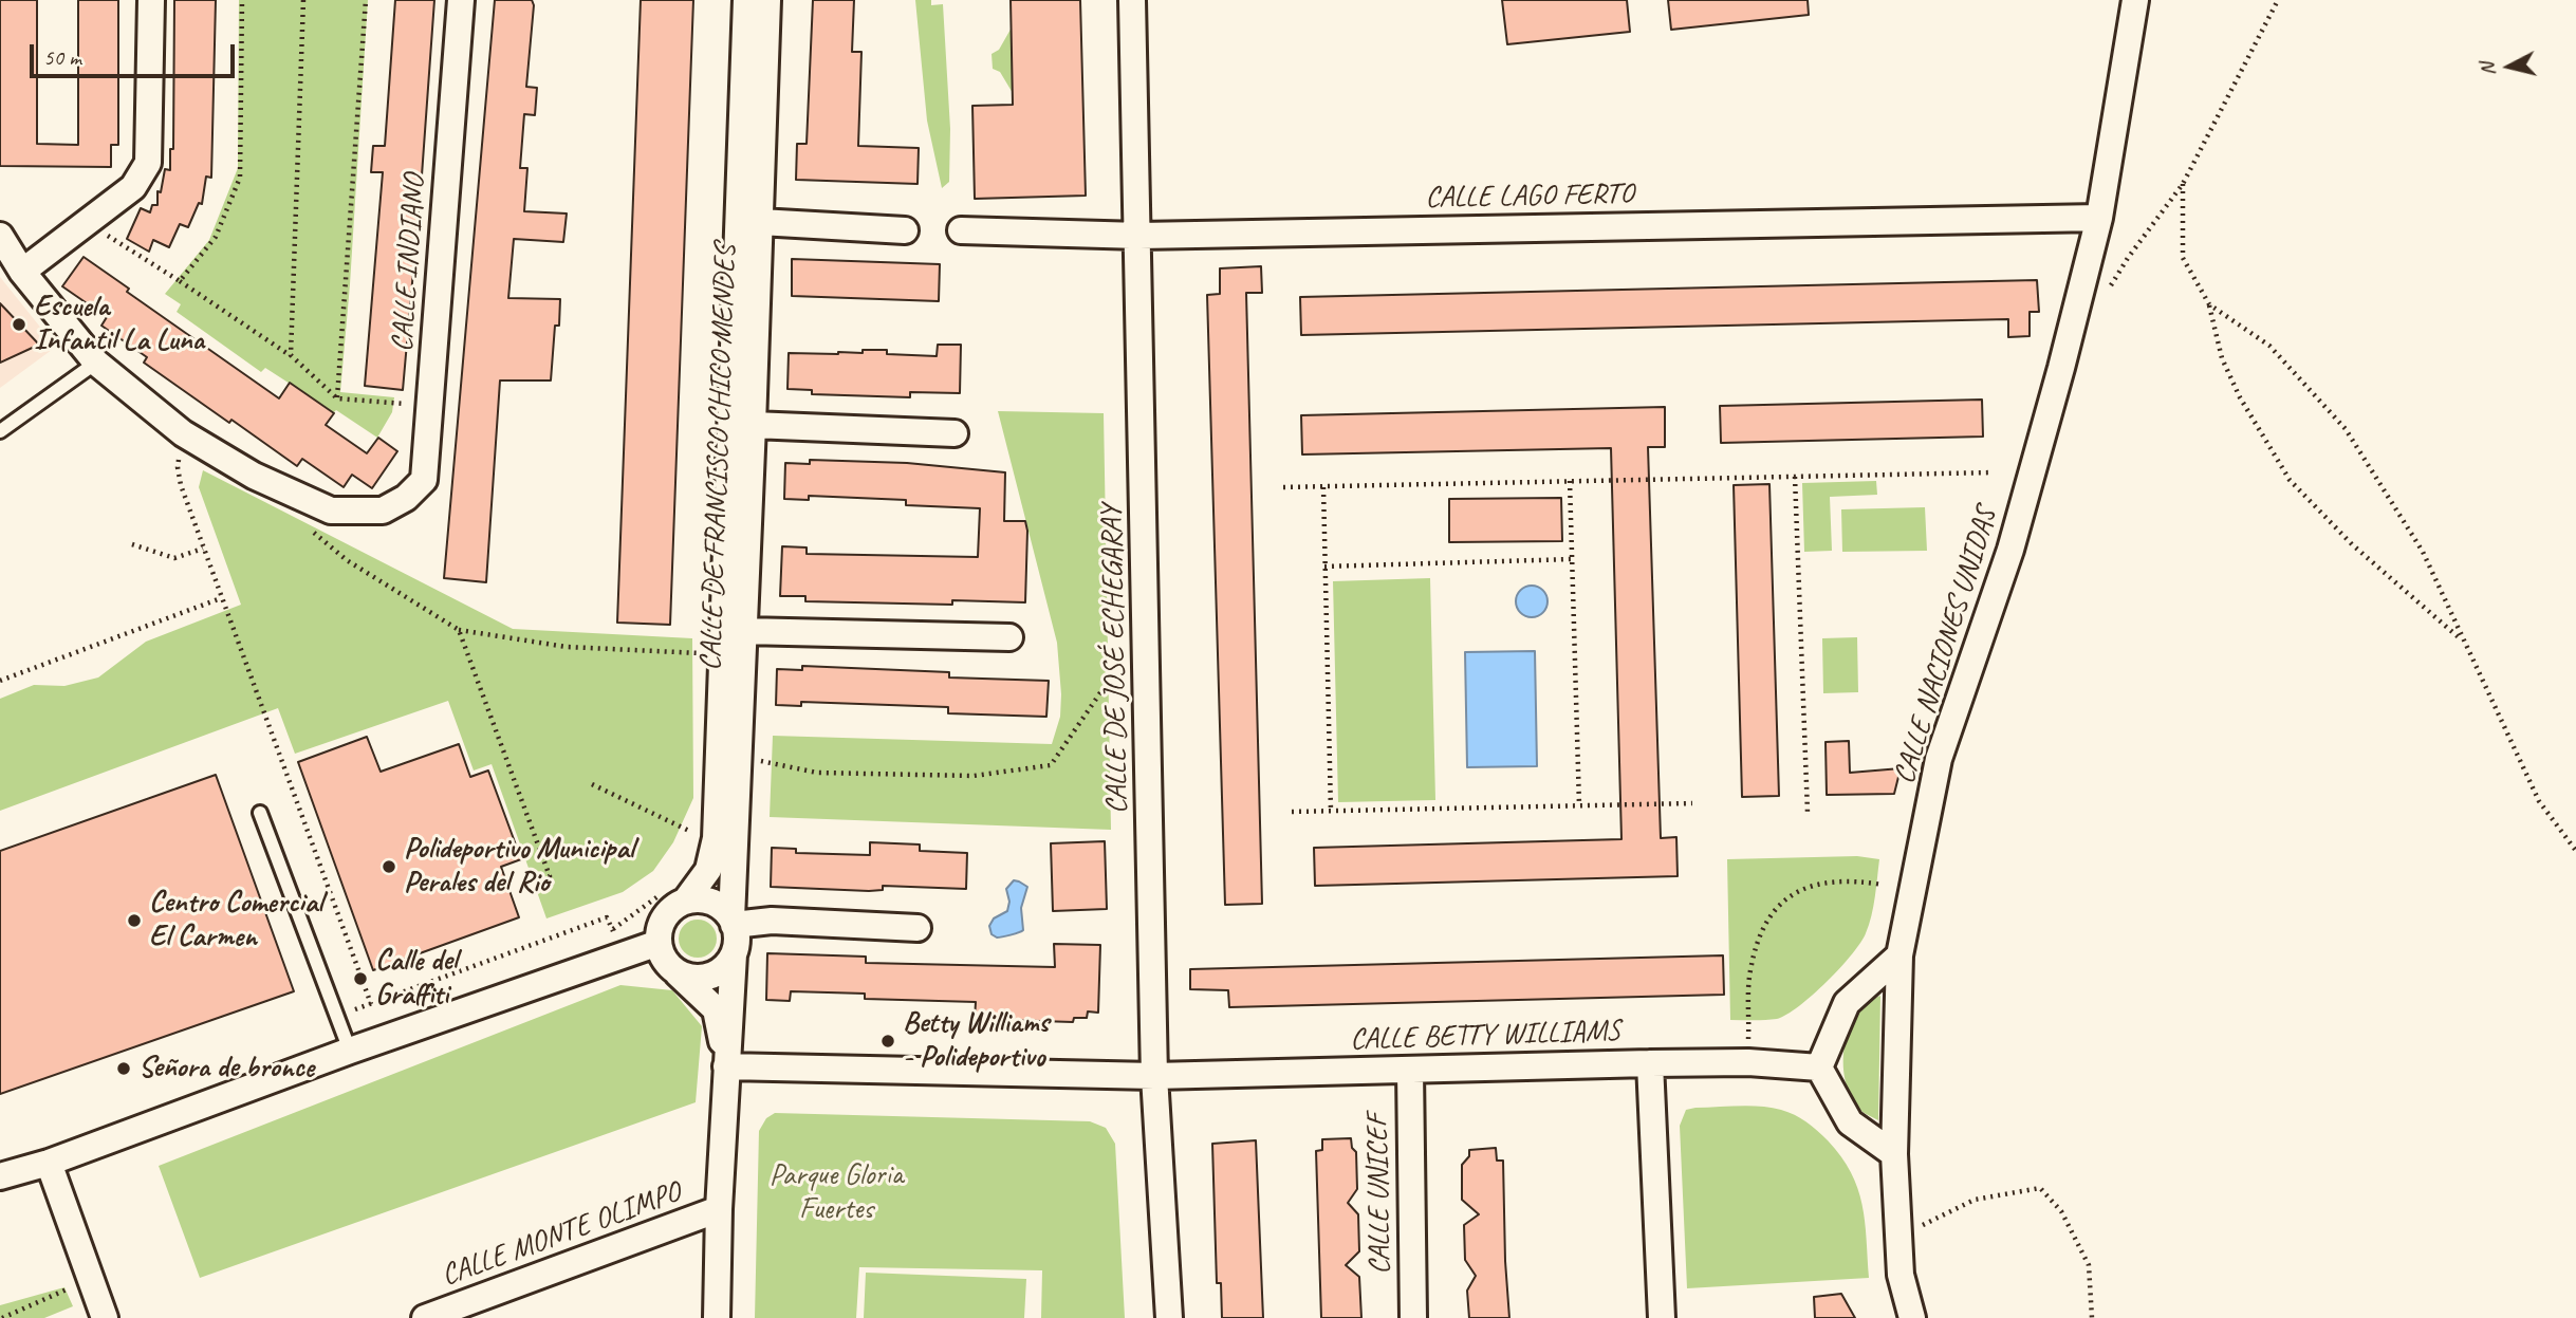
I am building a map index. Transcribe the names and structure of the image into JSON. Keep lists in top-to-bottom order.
{
  "streets": {
    "street": [
      "CALLE LAGO FERTO",
      "CALLE INDIANO",
      "CALLE DE FRANCISCO CHICO MENDES",
      "CALLE NACIONES UNIDAS",
      "CALLE DE JOSÉ ECHEGARAY",
      "CALLE BETTY WILLIAMS",
      "CALLE UNICEF",
      "CALLE MONTE OLIMPO"
    ]
  },
  "crossings": [
    ["CALLE LAGO FERTO", "CALLE NACIONES UNIDAS"],
    ["CALLE LAGO FERTO", "CALLE DE JOSÉ ECHEGARAY"],
    ["CALLE DE JOSÉ ECHEGARAY", "CALLE BETTY WILLIAMS"],
    ["CALLE BETTY WILLIAMS", "CALLE UNICEF"]
  ],
  "parks": ["Parque Gloria Fuertes"],
  "places": [
    "Escuela Infantil La Luna",
    "Polideportivo Municipal Perales del Rio",
    "Centro Comercial El Carmen",
    "Calle del Graffiti",
    "Betty Williams - Polideportivo",
    "Señora de bronce"
  ],
  "scale_bar": "50 m",
  "north": "left"
}
